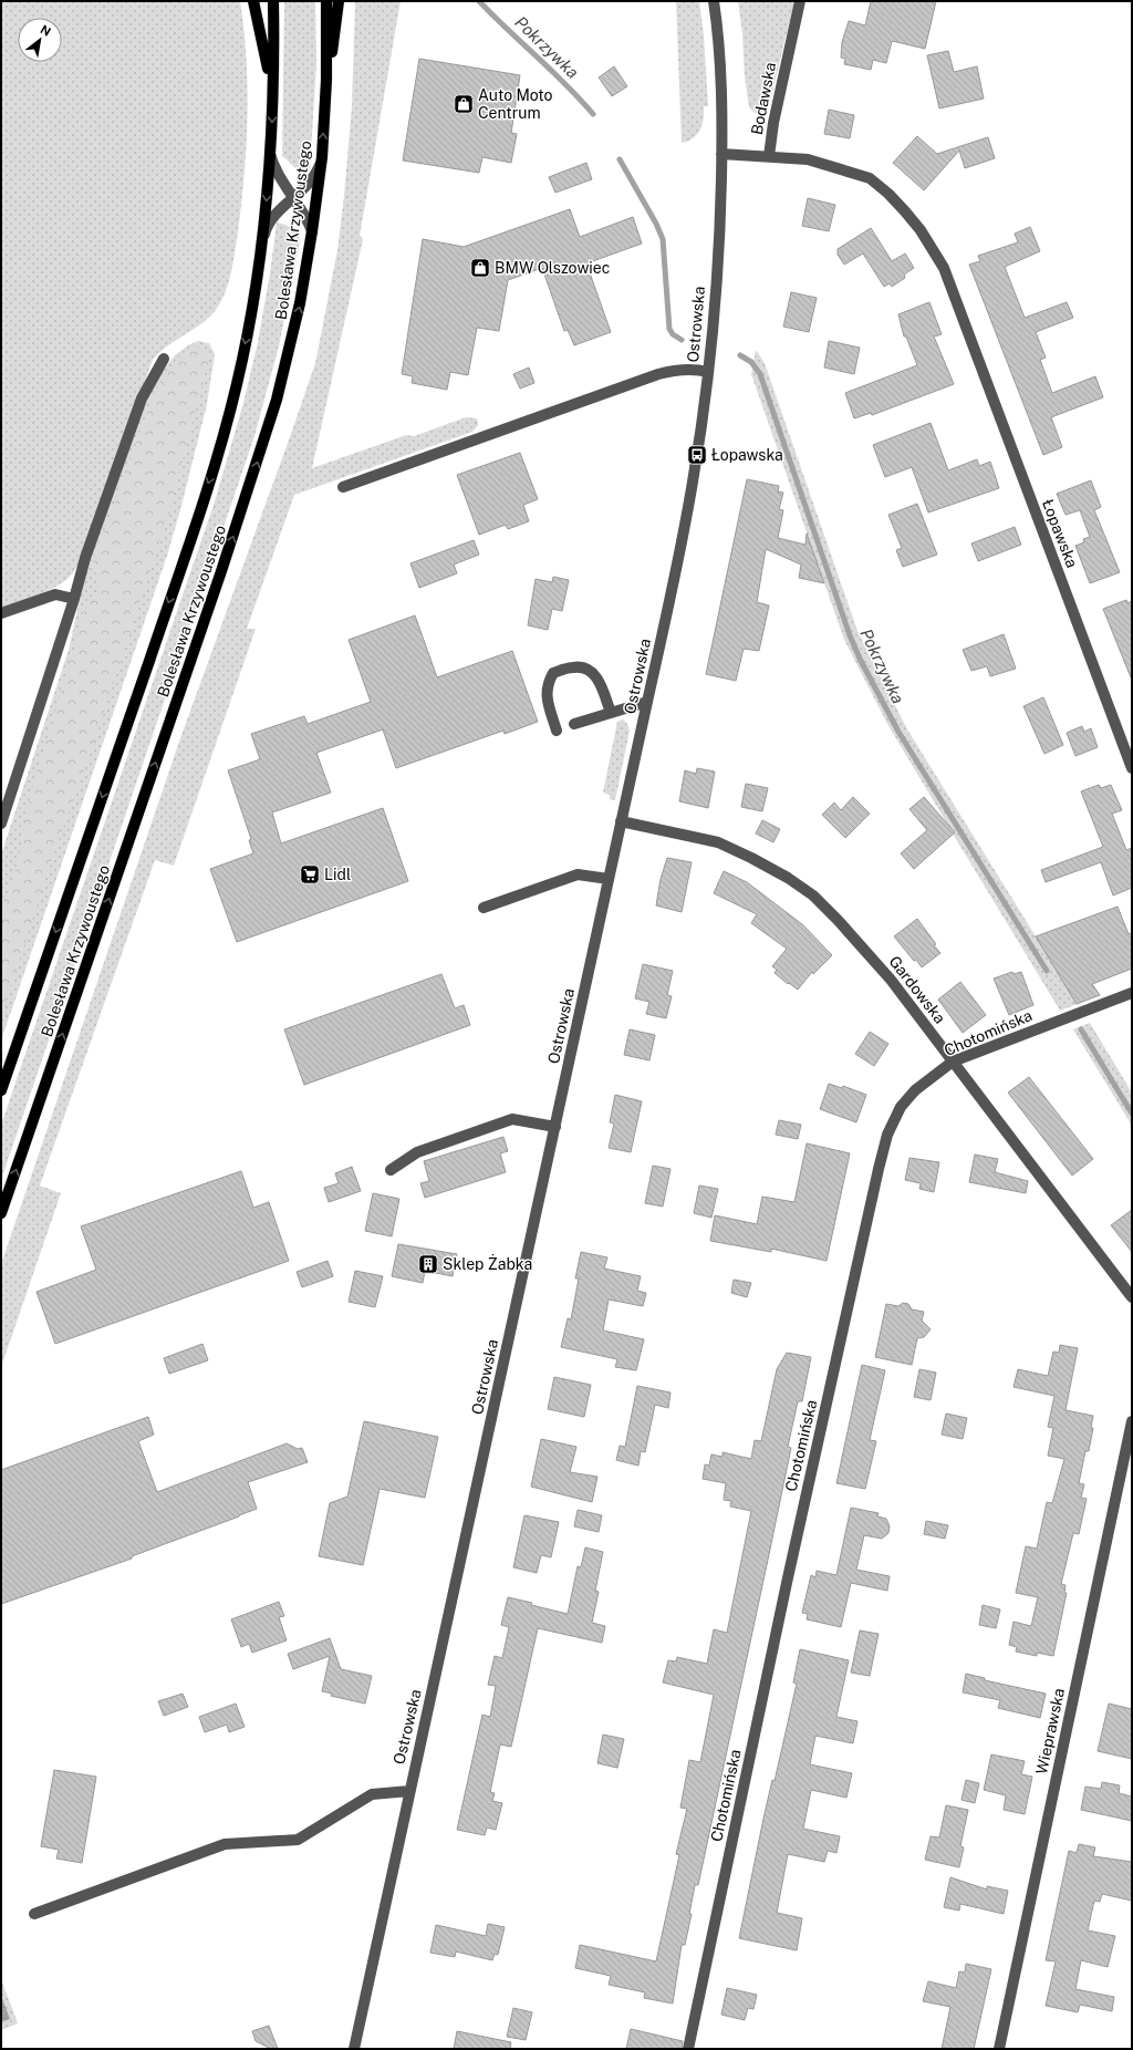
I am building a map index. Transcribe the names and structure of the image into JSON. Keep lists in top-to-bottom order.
{
  "streets": {
    "main road": ["Bolesława Krzywoustego"],
    "street": [
      "Bodawska",
      "Ostrowska",
      "Łopawska",
      "Gardowska",
      "Chotomińska",
      "Wieprawska"
    ]
  },
  "crossings": [
    ["Bodawska", "Ostrowska"],
    ["Bodawska", "Łopawska"],
    ["Ostrowska", "Gardowska"],
    ["Gardowska", "Chotomińska"]
  ],
  "water": ["Pokrzywka"],
  "places": {
    "shop": ["Auto Moto Centrum", "BMW Olszowiec"],
    "bus stop": ["Łopawska"],
    "supermarket": ["Lidl"],
    "building": ["Sklep Żabka"]
  },
  "north": "top right"
}
